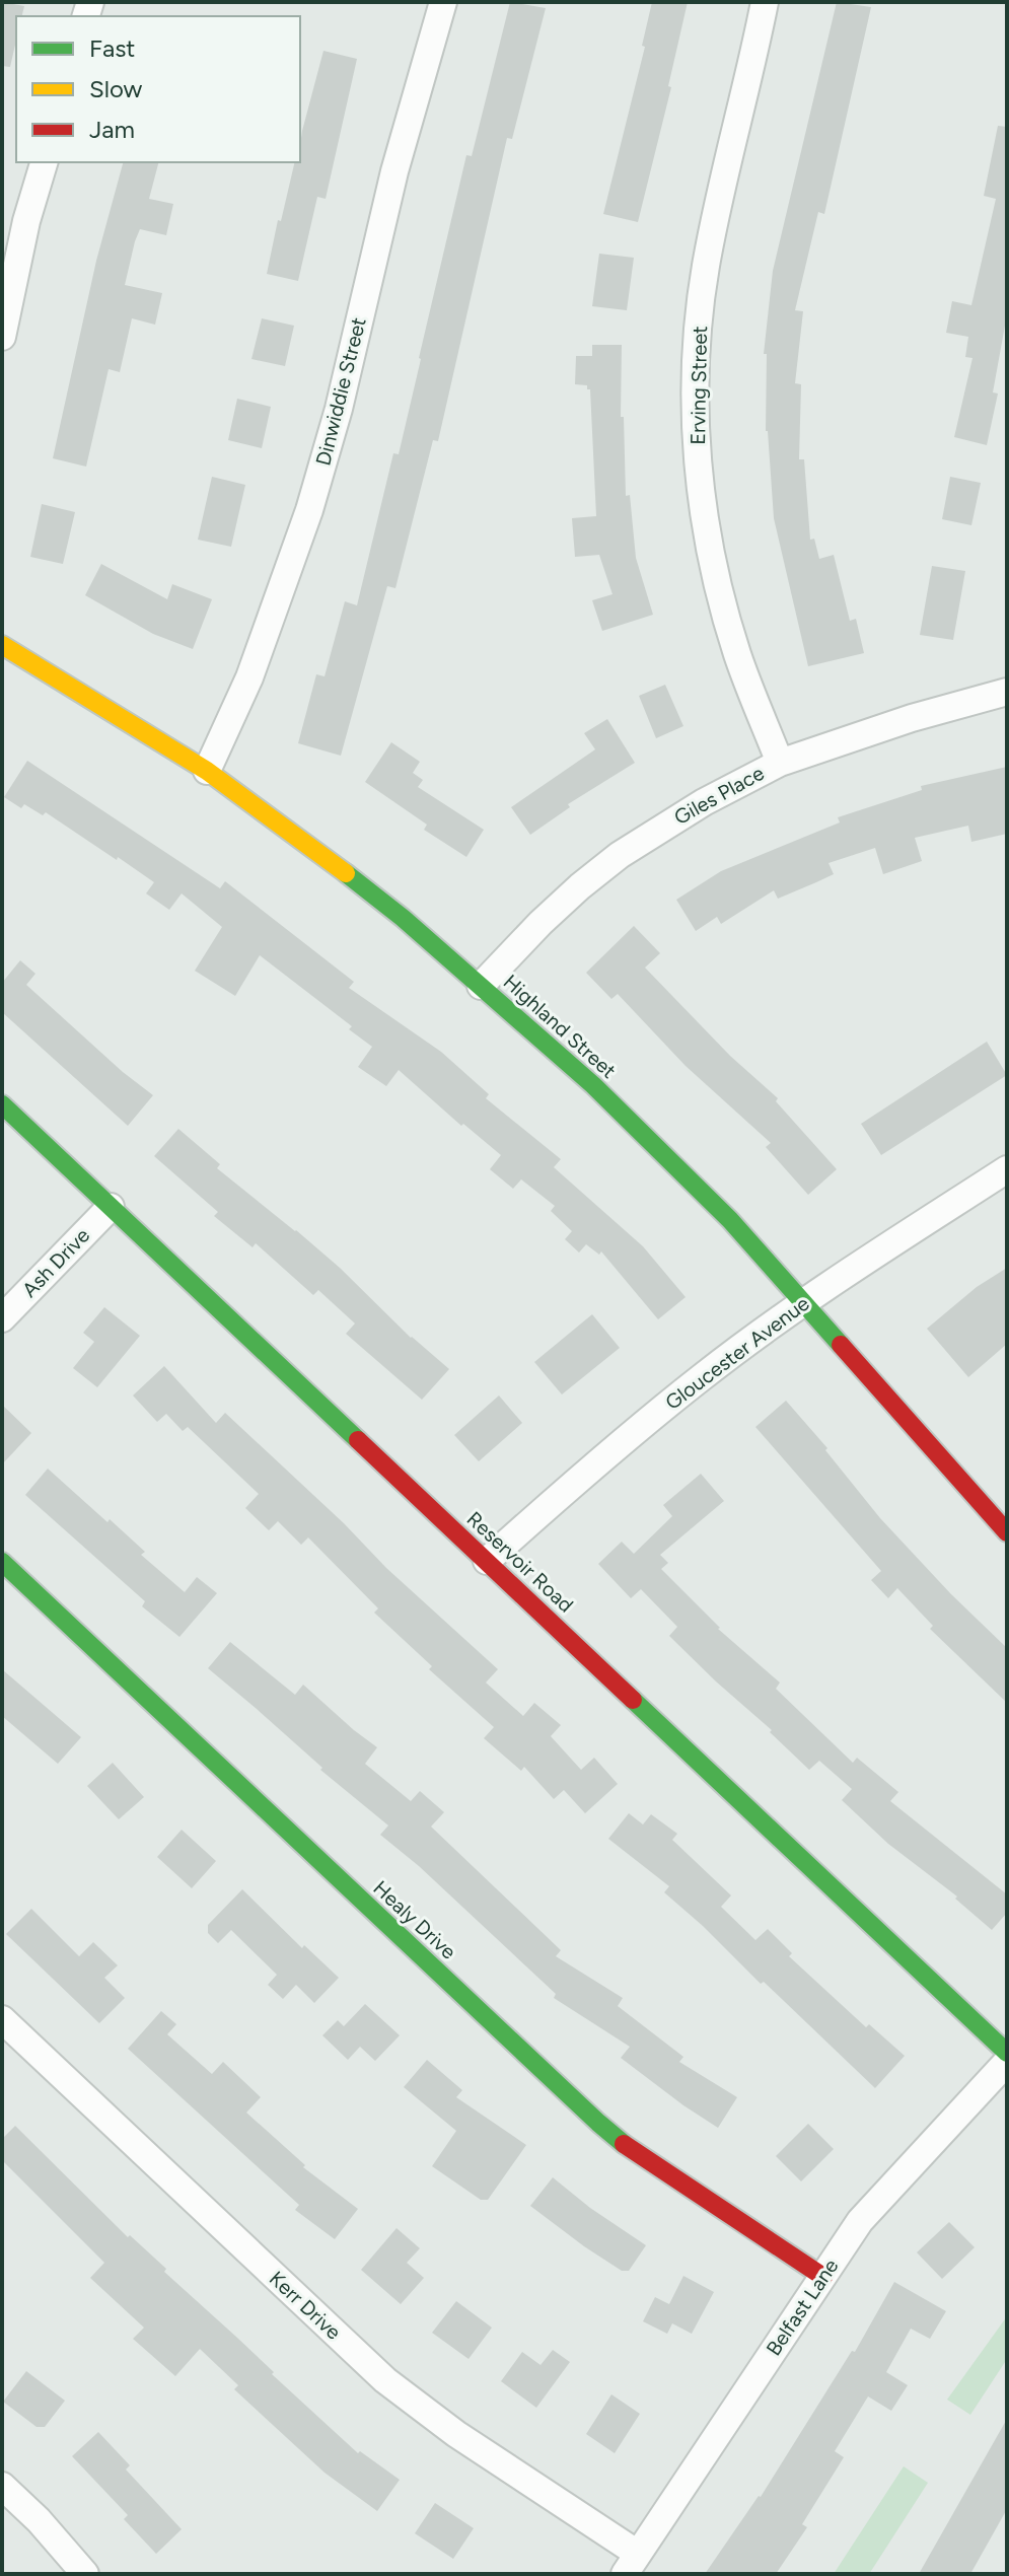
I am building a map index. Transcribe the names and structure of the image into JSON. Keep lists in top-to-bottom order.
{
  "streets": {
    "street": [
      "Erving Street",
      "Dinwiddie Street",
      "Giles Place",
      "Highland Street",
      "Ash Drive",
      "Gloucester Avenue",
      "Reservoir Road",
      "Healy Drive",
      "Kerr Drive",
      "Belfast Lane"
    ]
  },
  "crossings": [
    ["Erving Street", "Giles Place"],
    ["Dinwiddie Street", "Highland Street"],
    ["Giles Place", "Highland Street"],
    ["Highland Street", "Gloucester Avenue"],
    ["Ash Drive", "Reservoir Road"],
    ["Gloucester Avenue", "Reservoir Road"],
    ["Healy Drive", "Belfast Lane"],
    ["Kerr Drive", "Belfast Lane"]
  ],
  "legend": ["Fast", "Slow", "Jam"]
}
